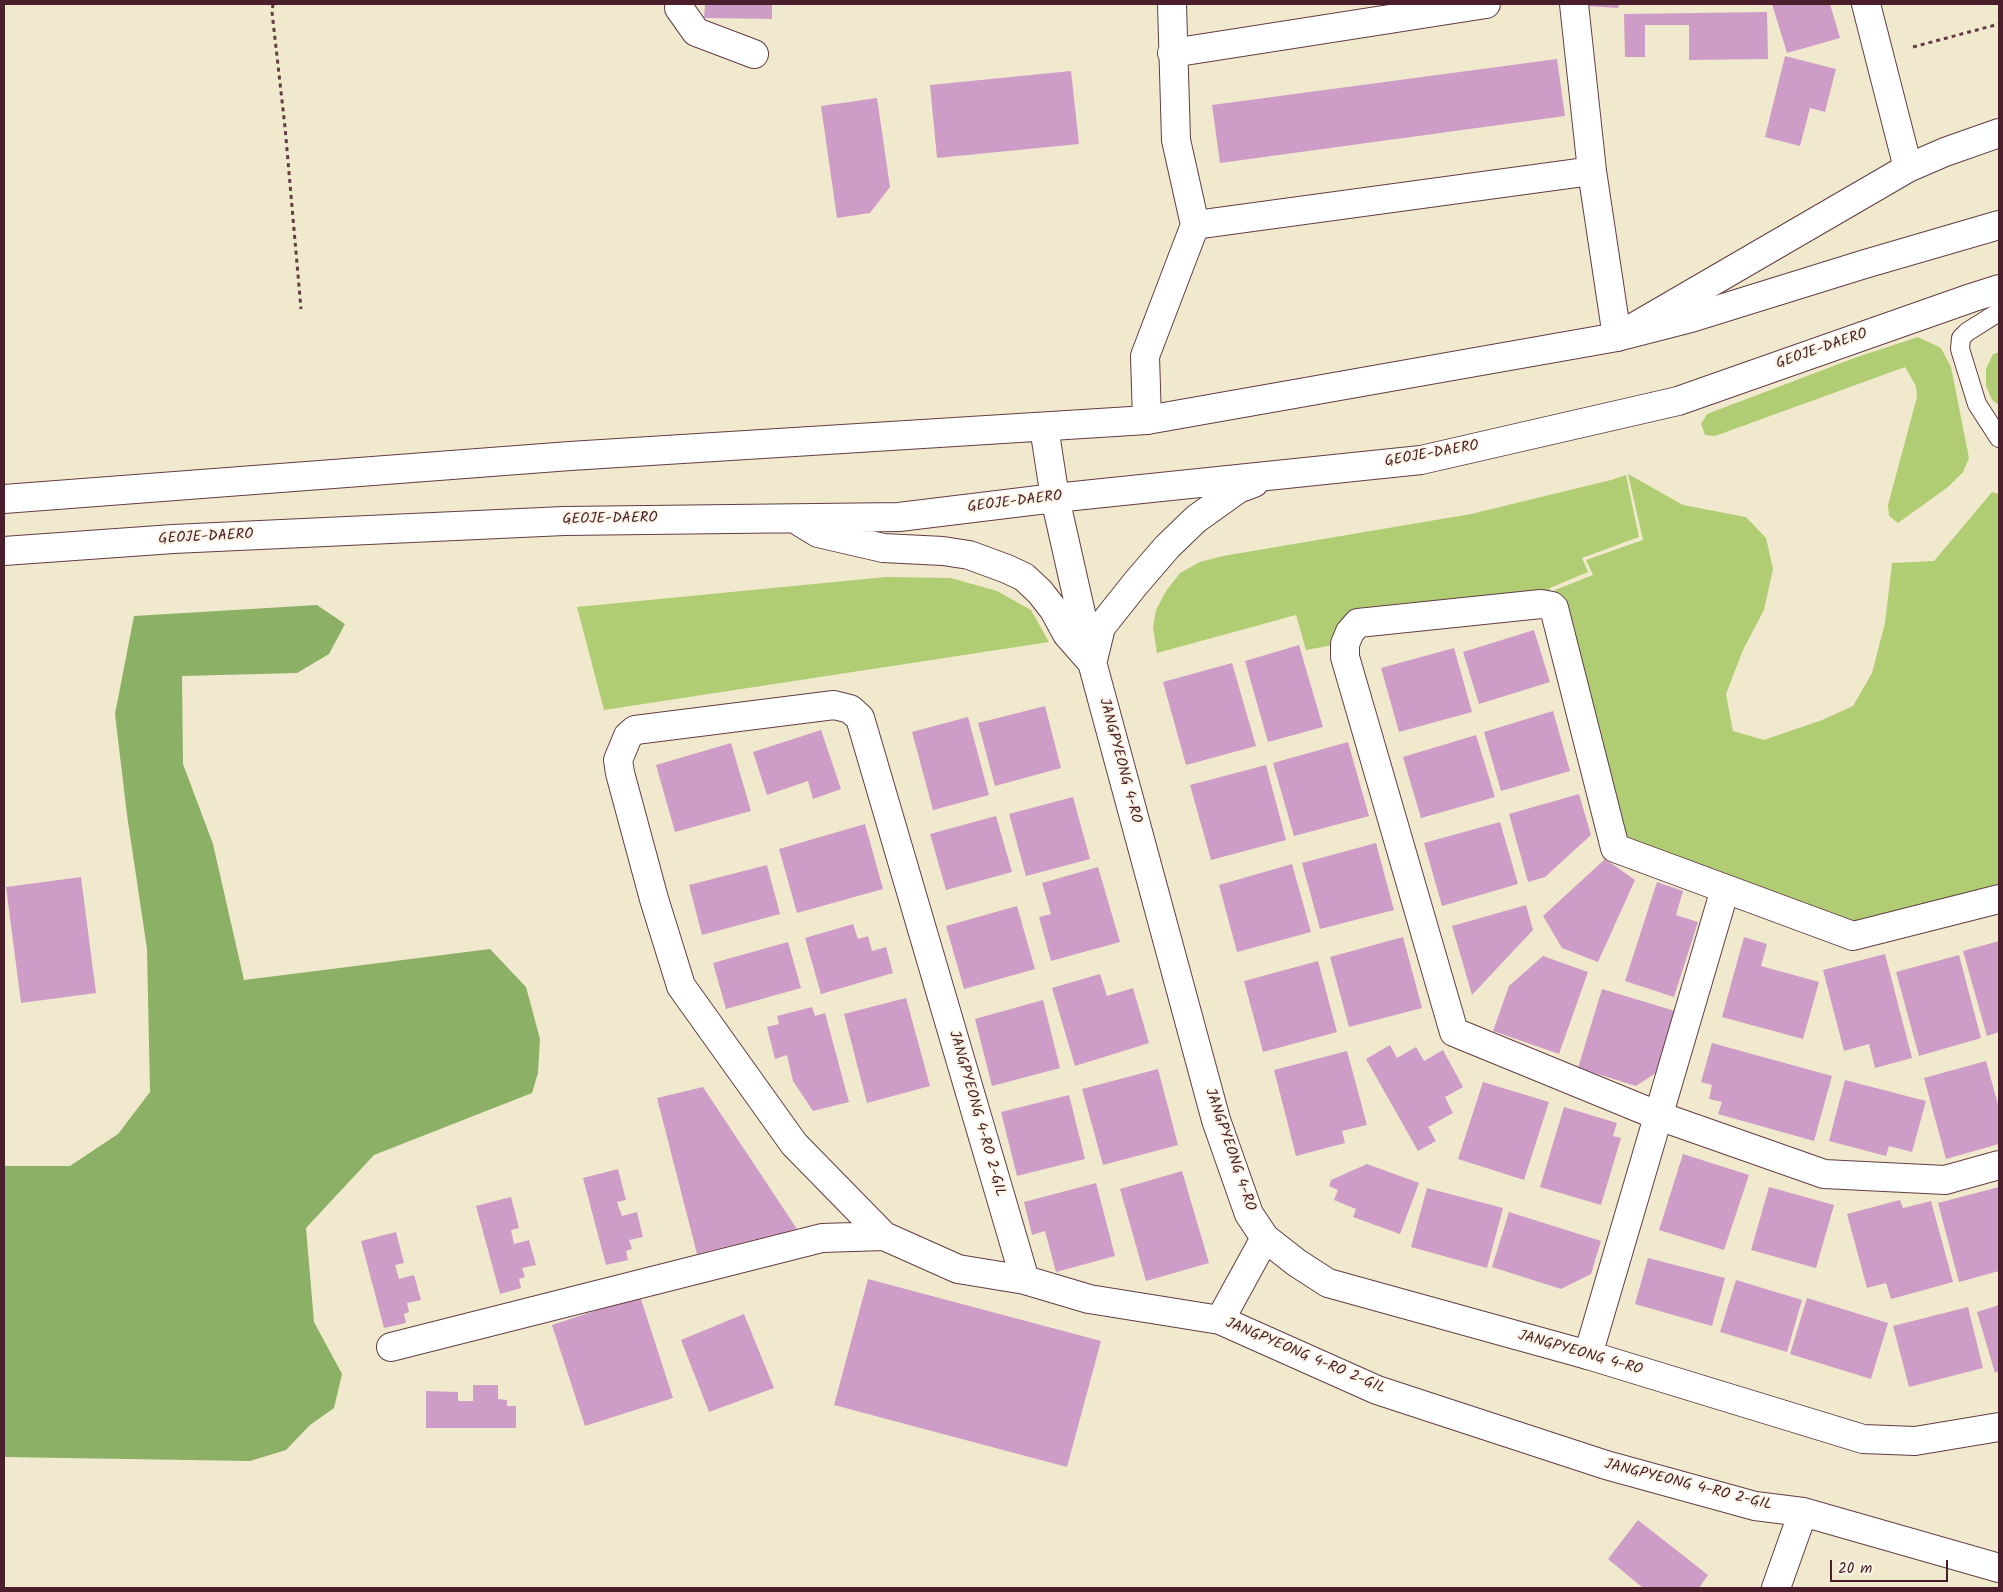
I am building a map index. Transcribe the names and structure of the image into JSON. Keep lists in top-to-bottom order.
{
  "streets": {
    "street": ["GEOJE-DAERO", "JANGPYEONG 4-RO", "JANGPYEONG 4-RO 2-GIL"]
  },
  "crossings": [
    ["GEOJE-DAERO", "JANGPYEONG 4-RO"]
  ],
  "scale_bar": "20 m"
}
